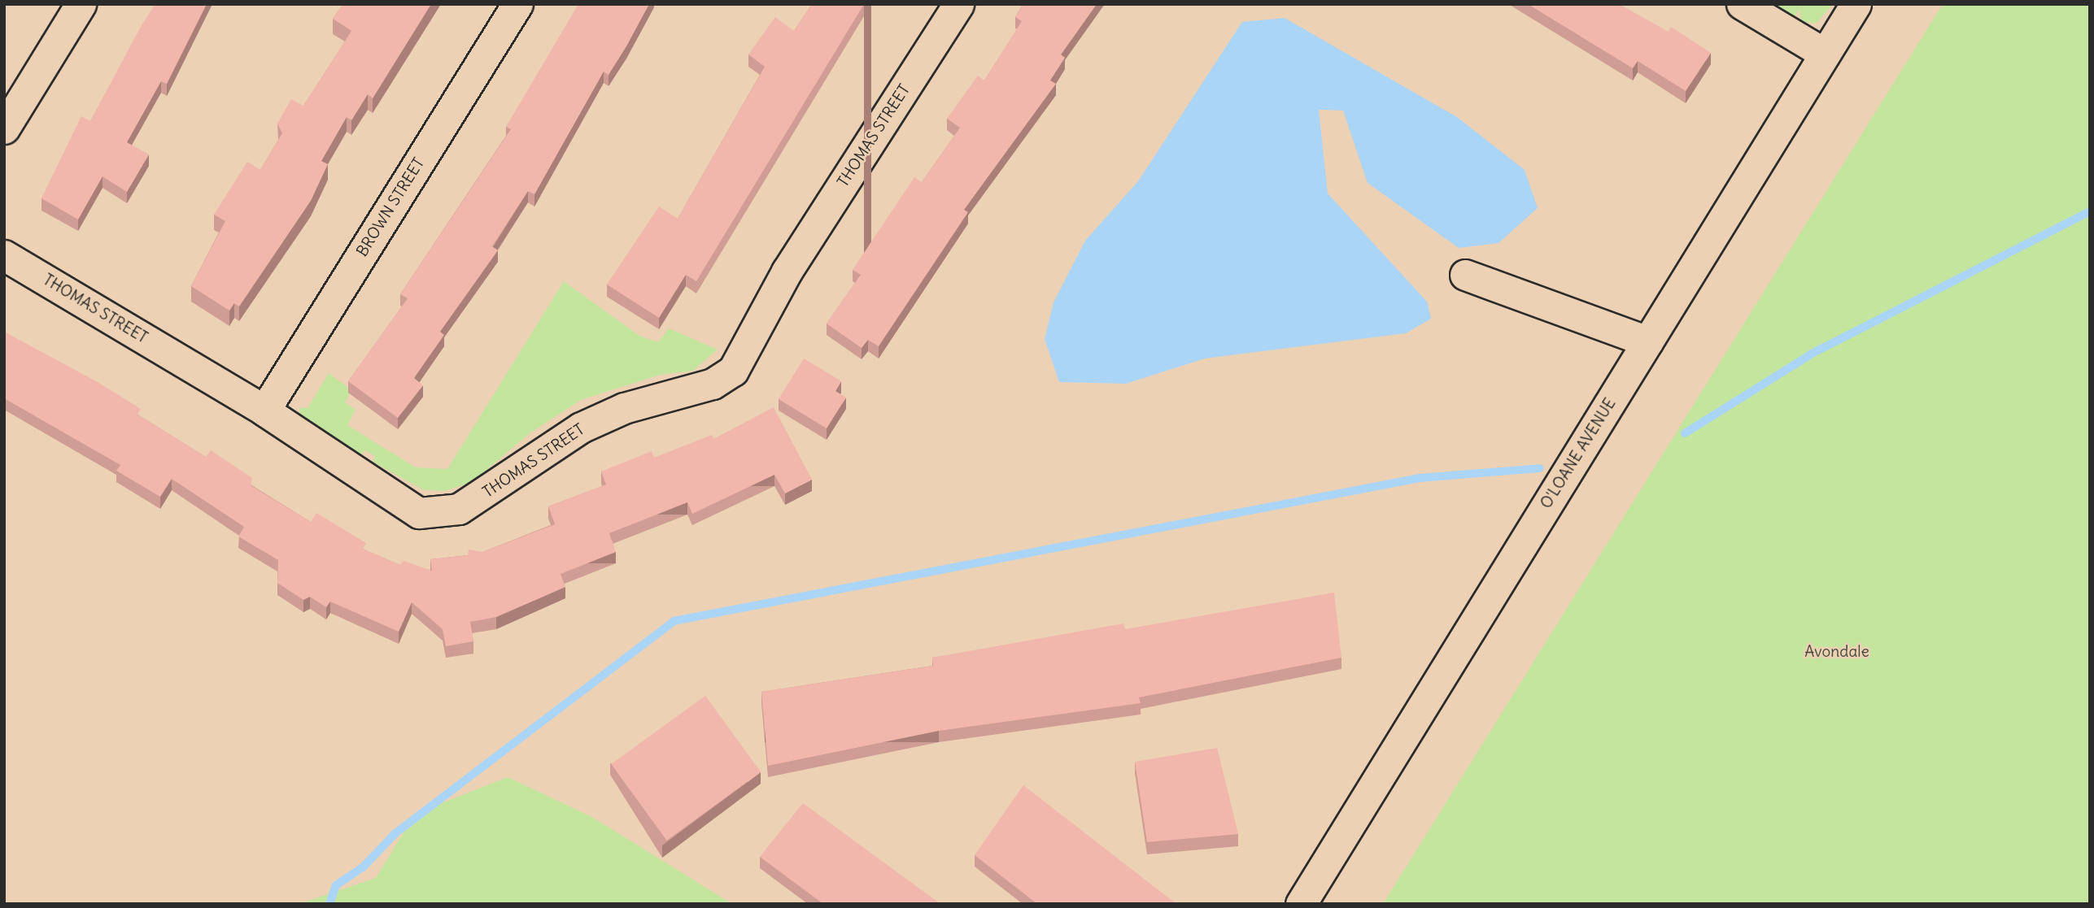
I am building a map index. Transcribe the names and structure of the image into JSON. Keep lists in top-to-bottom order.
{
  "streets": {
    "street": ["THOMAS STREET", "BROWN STREET", "O'LOANE AVENUE"]
  },
  "crossings": [
    ["THOMAS STREET", "BROWN STREET"]
  ],
  "parks": ["Avondale"]
}
